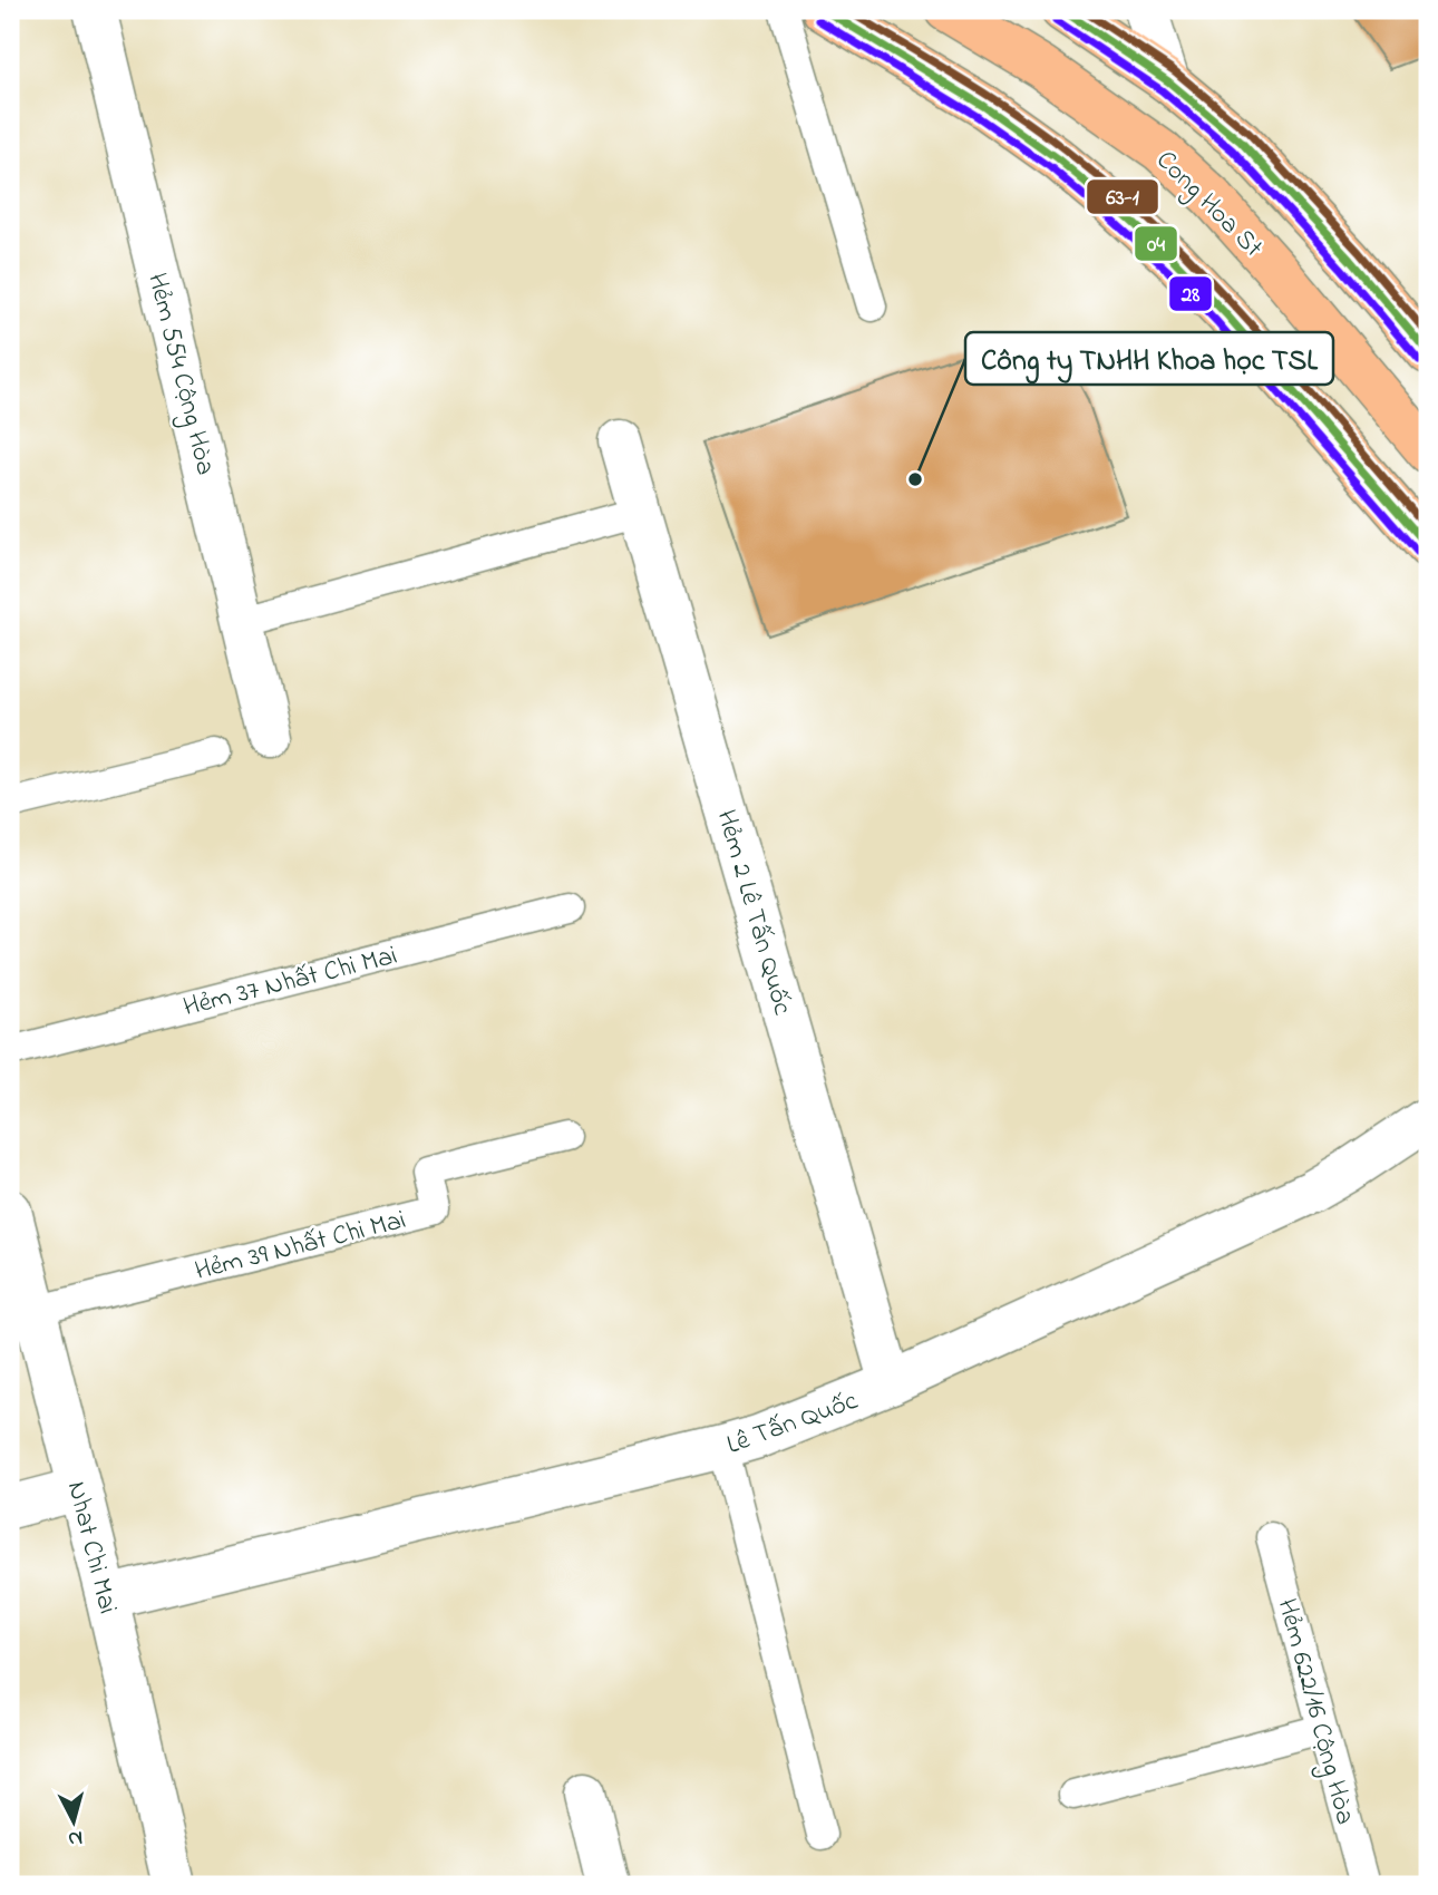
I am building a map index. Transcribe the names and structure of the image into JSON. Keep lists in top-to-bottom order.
{
  "streets": {
    "main road": ["Cong Hoa St"],
    "street": [
      "Hẻm 554 Cộng Hòa",
      "Hẻm 2 Lê Tấn Quốc",
      "Lê Tấn Quốc",
      "Nhat Chi Mai"
    ],
    "lane": ["Hẻm 37 Nhất Chi Mai", "Hẻm 39 Nhất Chi Mai", "Hẻm 622/16 Cộng Hòa"]
  },
  "crossings": [
    ["Hẻm 2 Lê Tấn Quốc", "Lê Tấn Quốc"],
    ["Hẻm 39 Nhất Chi Mai", "Nhat Chi Mai"],
    ["Lê Tấn Quốc", "Nhat Chi Mai"]
  ],
  "places": ["Công ty TNHH Khoa học TSL"],
  "lines": ["transit line 04", "transit line 63-1", "transit line 28"],
  "north": "bottom"
}
